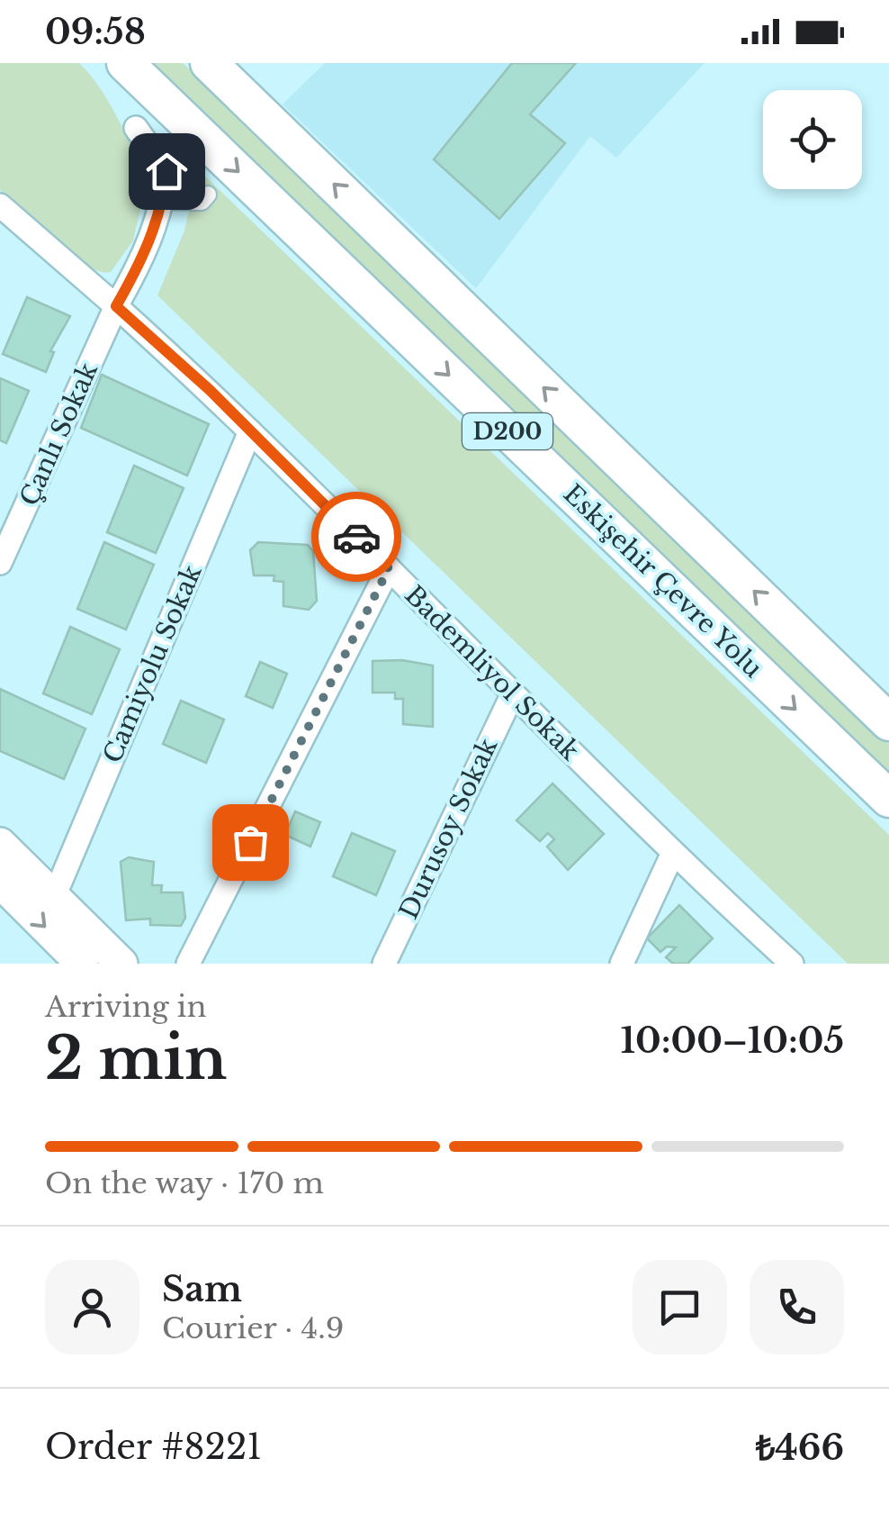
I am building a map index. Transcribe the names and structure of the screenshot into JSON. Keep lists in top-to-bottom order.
{
  "streets": {
    "highway": ["D200", "Eskişehir Çevre Yolu"],
    "street": [
      "Çanlı Sokak",
      "Camiyolu Sokak",
      "Bademliyol Sokak",
      "Durusoy Sokak"
    ]
  },
  "crossings": [
    ["Çanlı Sokak", "Bademliyol Sokak"],
    ["Camiyolu Sokak", "Bademliyol Sokak"],
    ["Bademliyol Sokak", "Durusoy Sokak"]
  ],
  "page": {
    "status": "09:58",
    "heading": ["2 min", "Arriving in", "10:00–10:05"],
    "panel": [
      "Sam",
      "Courier · 4.9",
      "Order #8221",
      "₺466"
    ],
    "bar": "On the way · 170 m"
  }
}
